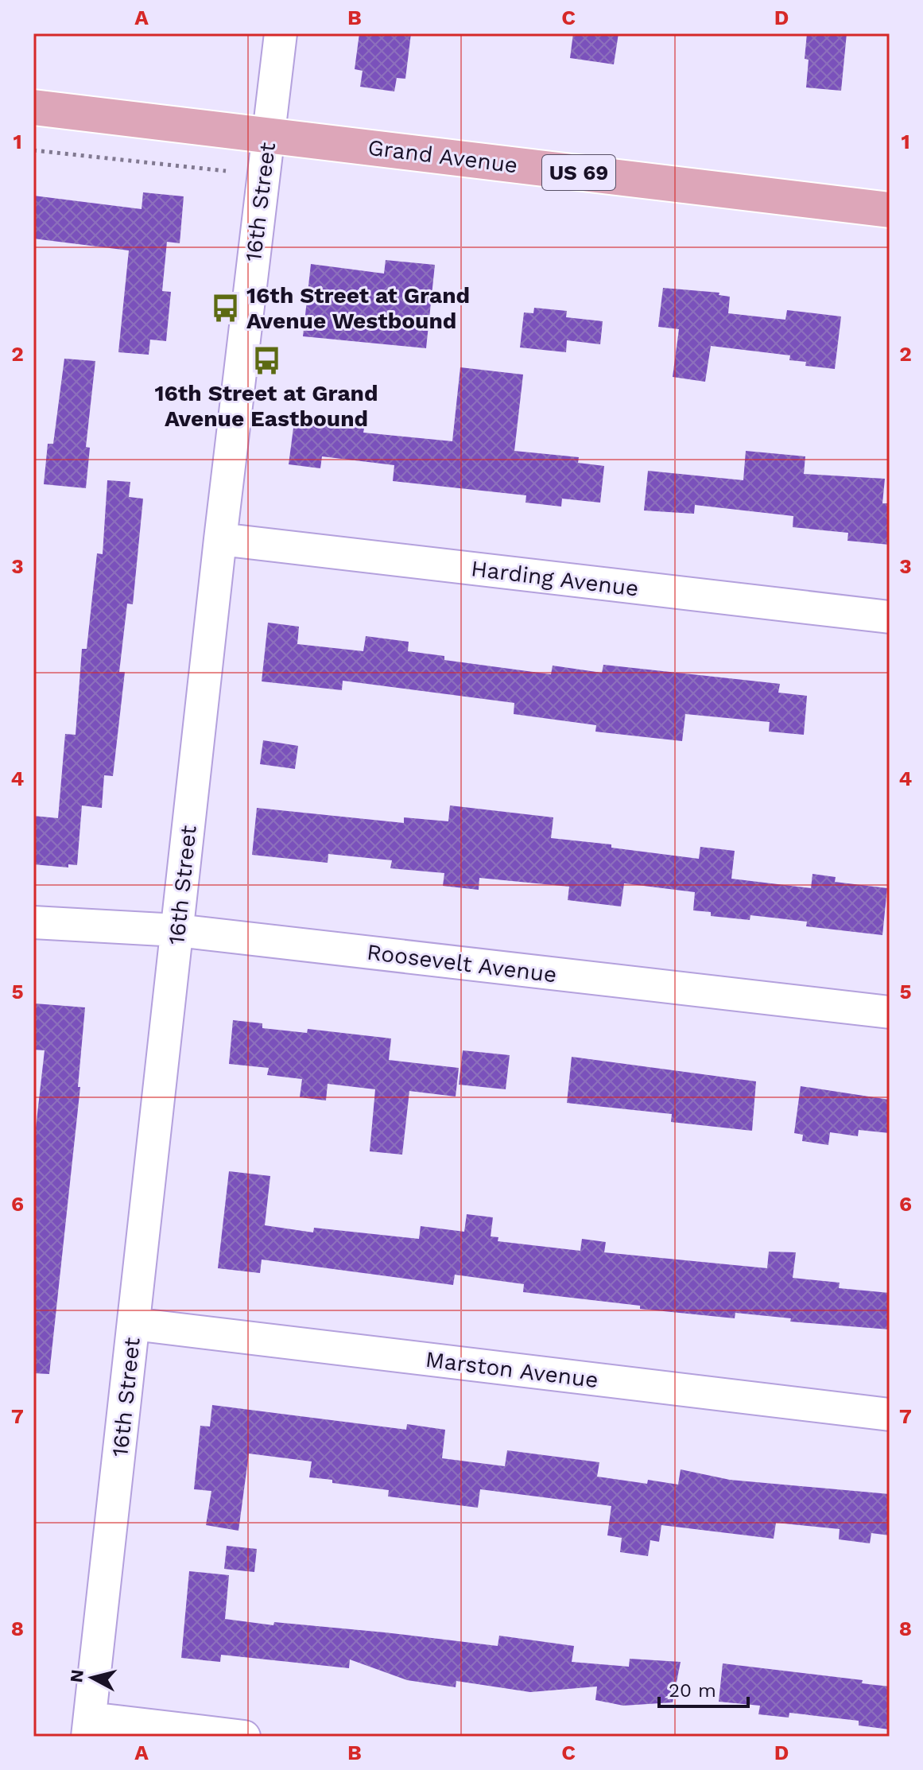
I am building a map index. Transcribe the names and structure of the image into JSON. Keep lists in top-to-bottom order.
{
  "streets": {
    "main road": ["Grand Avenue", "US 69"],
    "street": [
      "16th Street",
      "Harding Avenue",
      "Roosevelt Avenue",
      "Marston Avenue"
    ]
  },
  "crossings": [
    ["Grand Avenue", "16th Street"],
    ["16th Street", "Harding Avenue"],
    ["16th Street", "Roosevelt Avenue"],
    ["16th Street", "Marston Avenue"]
  ],
  "places": {
    "bus stop": ["16th Street at Grand Avenue Westbound", "16th Street at Grand Avenue Eastbound"]
  },
  "scale_bar": "20 m",
  "north": "left",
  "grid": {
    "columns": [
      "A",
      "B",
      "C",
      "D"
    ],
    "rows": [
      "1",
      "2",
      "3",
      "4",
      "5",
      "6",
      "7",
      "8"
    ]
  }
}
